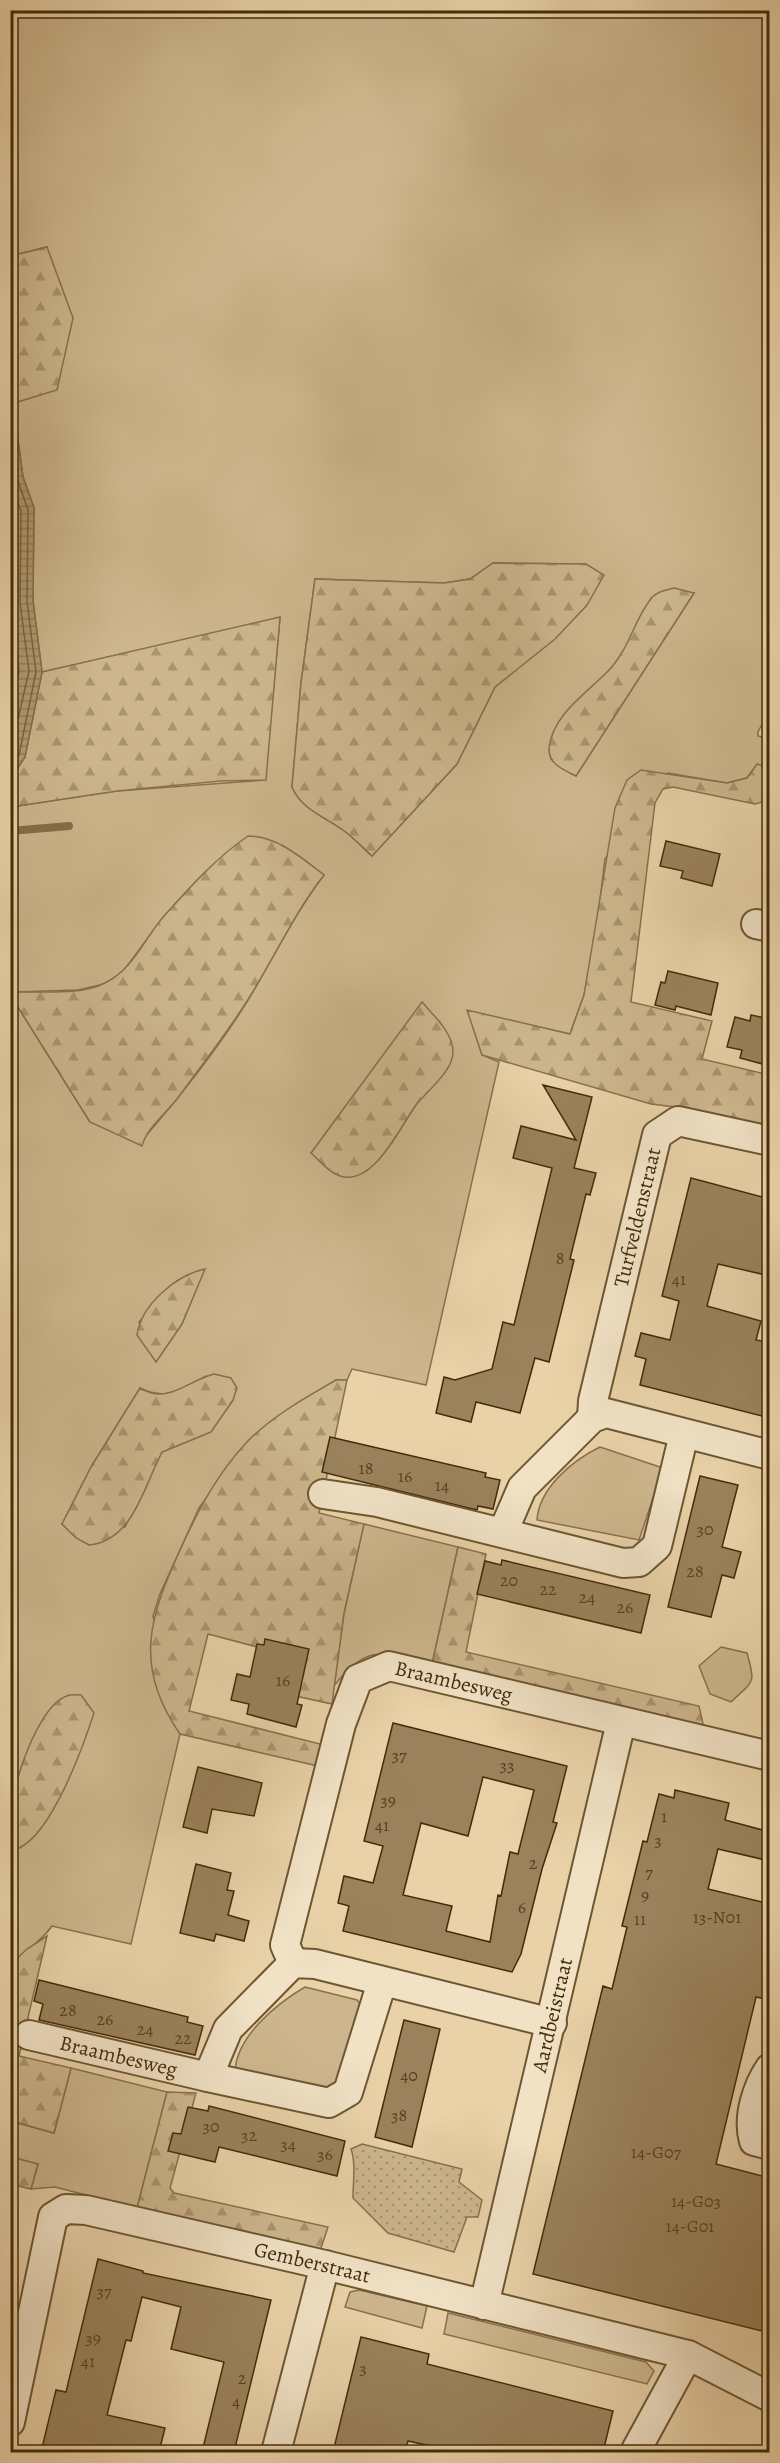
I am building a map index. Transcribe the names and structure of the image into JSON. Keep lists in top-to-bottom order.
{
  "streets": {
    "street": [
      "Turfveldenstraat",
      "Braambesweg",
      "Aardbeistraat",
      "Gemberstraat"
    ]
  },
  "crossings": [
    ["Braambesweg", "Aardbeistraat"],
    ["Aardbeistraat", "Gemberstraat"]
  ],
  "house_numbers": [
    "8",
    "41",
    "18",
    "16",
    "14",
    "30",
    "28",
    "20",
    "22",
    "24",
    "26",
    "16",
    "37",
    "33",
    "39",
    "1",
    "41",
    "3",
    "2",
    "7",
    "9",
    "6",
    "13-N01",
    "11",
    "28",
    "26",
    "24",
    "22",
    "40",
    "38",
    "30",
    "32",
    "34",
    "14-G07",
    "36",
    "14-G03",
    "14-G01",
    "37",
    "39",
    "41",
    "3",
    "2",
    "4"
  ]
}
